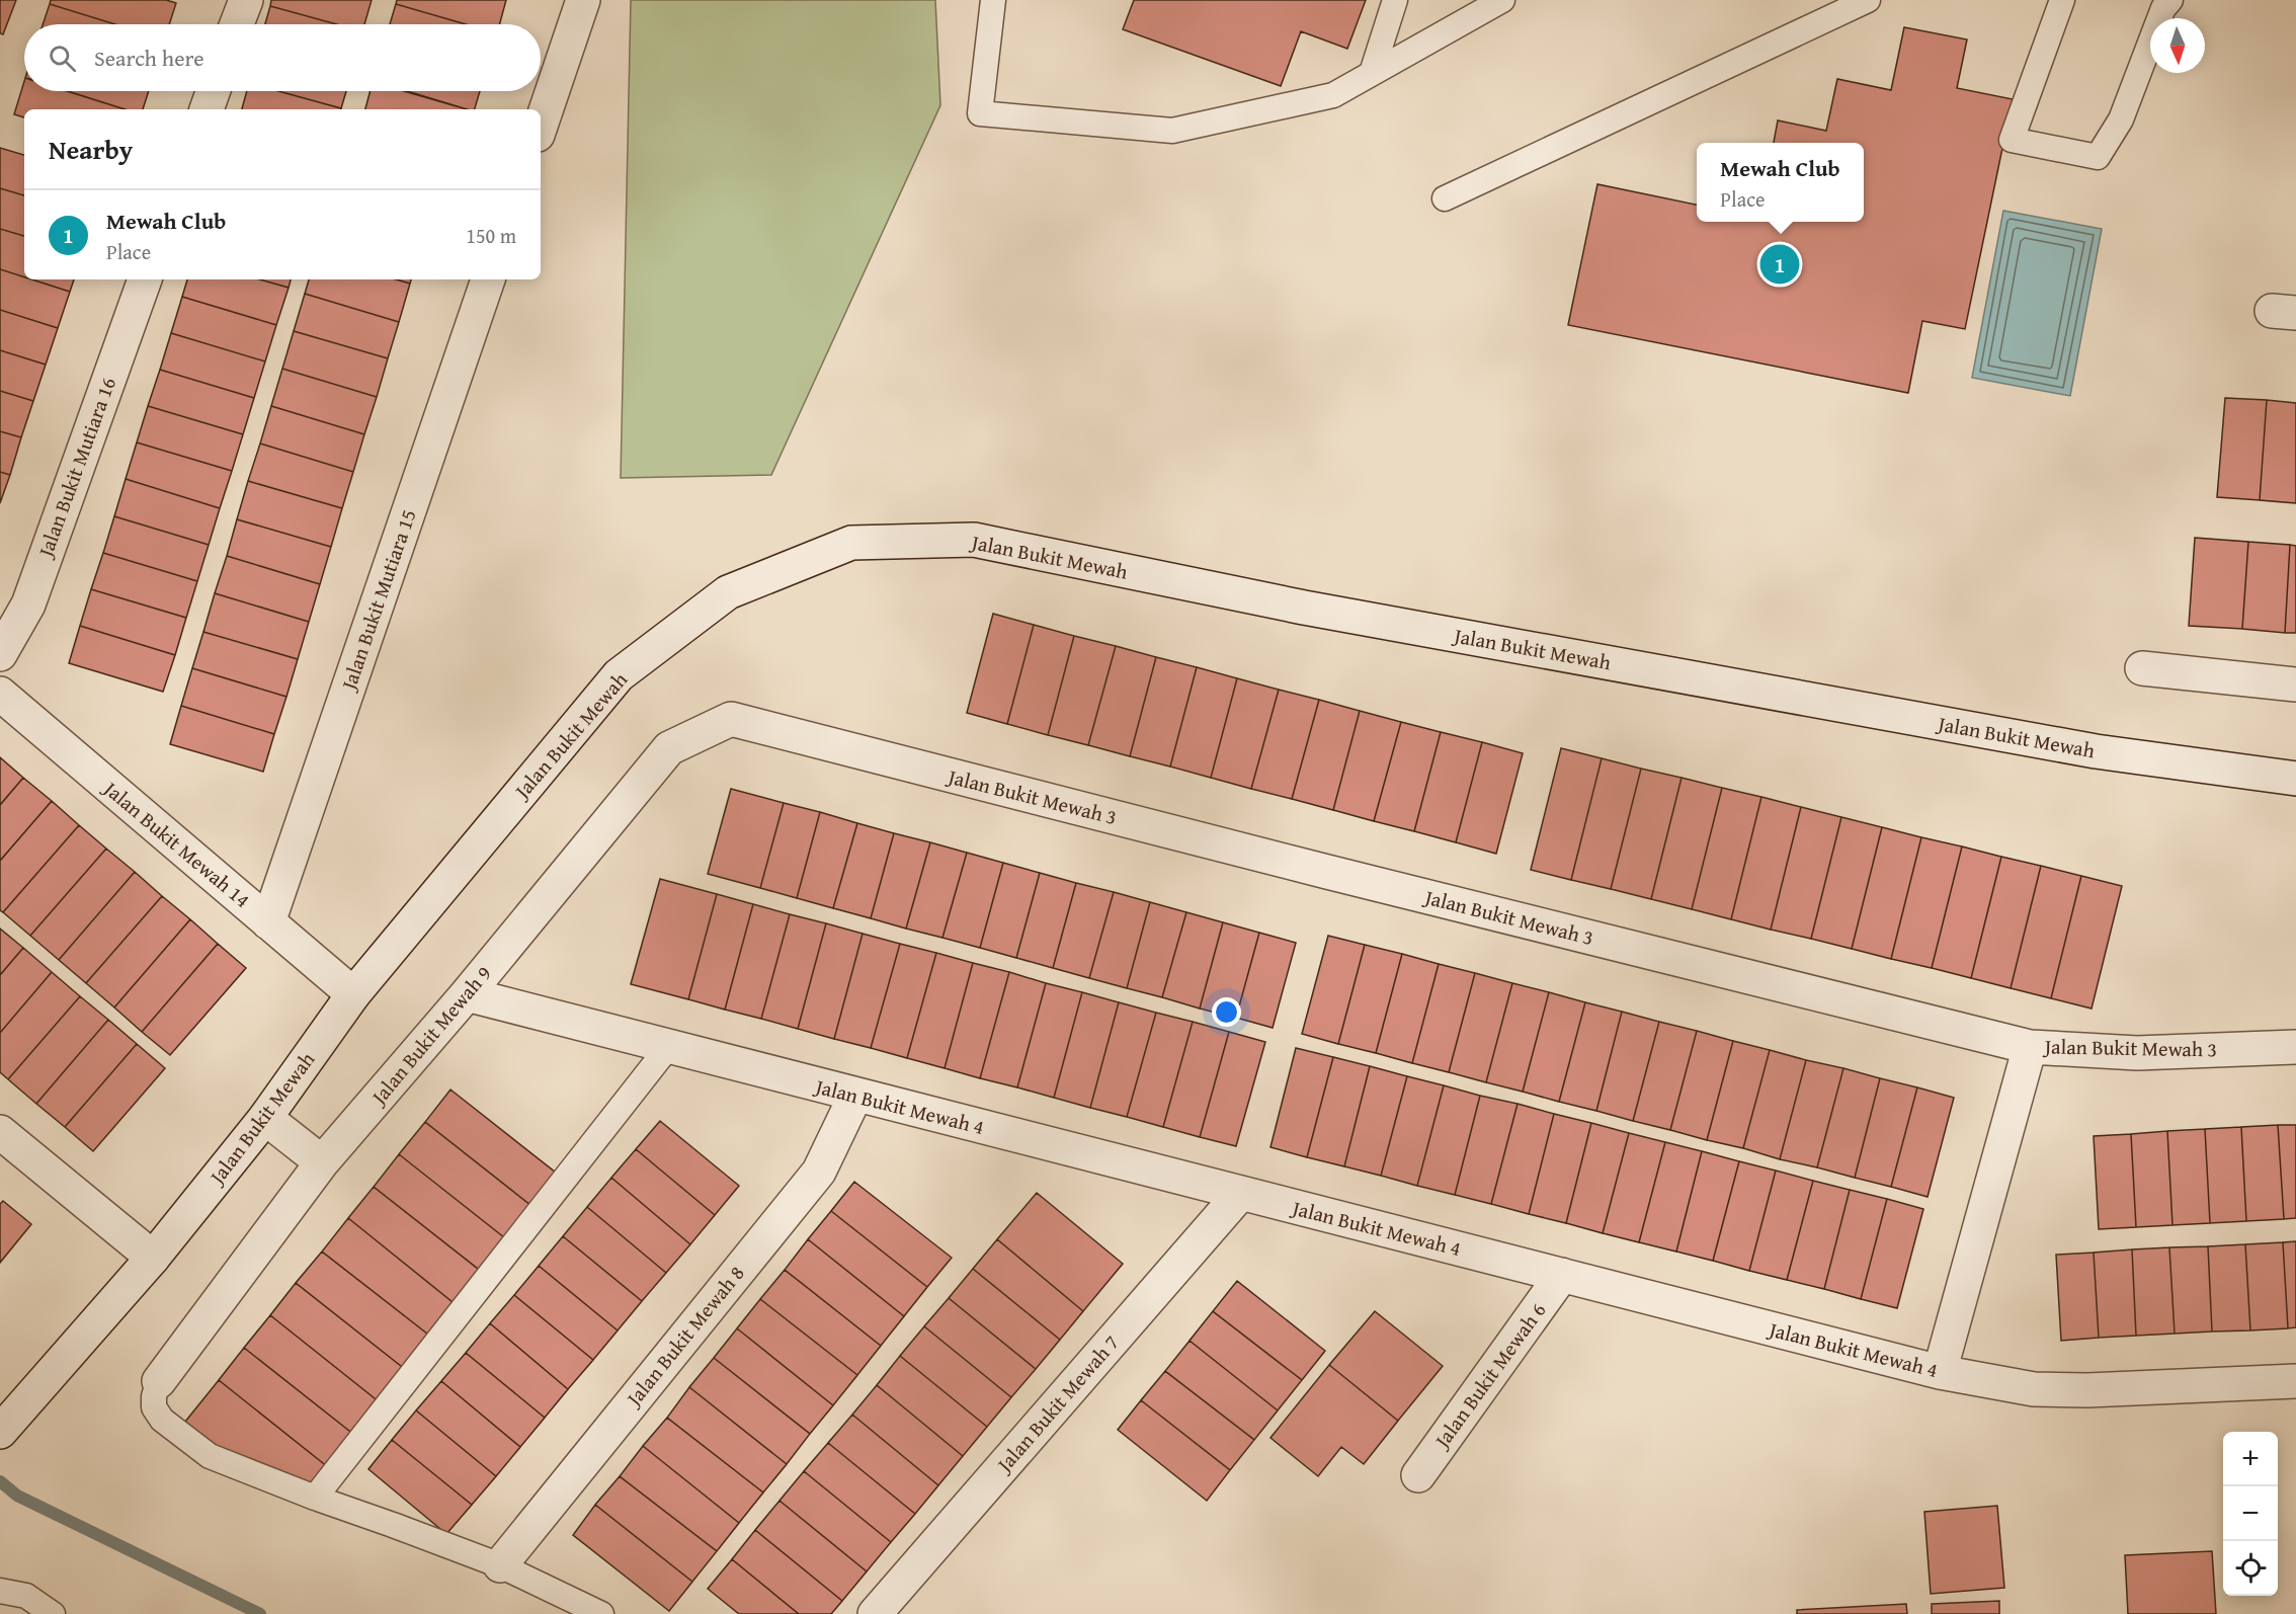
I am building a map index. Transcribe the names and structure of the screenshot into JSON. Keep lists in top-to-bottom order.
{
  "streets": {
    "street": [
      "Jalan Bukit Mutiara 16",
      "Jalan Bukit Mewah",
      "Jalan Bukit Mutiara 15",
      "Jalan Bukit Mewah 3",
      "Jalan Bukit Mewah 14",
      "Jalan Bukit Mewah 9",
      "Jalan Bukit Mewah 4",
      "Jalan Bukit Mewah 8",
      "Jalan Bukit Mewah 6",
      "Jalan Bukit Mewah 7"
    ]
  },
  "crossings": [
    ["Jalan Bukit Mewah", "Jalan Bukit Mewah 14"],
    ["Jalan Bukit Mutiara 15", "Jalan Bukit Mewah 14"],
    ["Jalan Bukit Mewah 3", "Jalan Bukit Mewah 9"],
    ["Jalan Bukit Mewah 9", "Jalan Bukit Mewah 4"],
    ["Jalan Bukit Mewah 4", "Jalan Bukit Mewah 8"],
    ["Jalan Bukit Mewah 4", "Jalan Bukit Mewah 6"],
    ["Jalan Bukit Mewah 4", "Jalan Bukit Mewah 7"]
  ],
  "north": "bottom",
  "page": {
    "search": "Search here",
    "heading": "Nearby",
    "popup": ["Mewah Club", "Place"],
    "list": [
      {
        "mark": "1",
        "name": "Mewah Club",
        "note": "Place",
        "value": "150 m"
      }
    ],
    "pins": "1",
    "map_buttons": ["+", "−"]
  }
}
